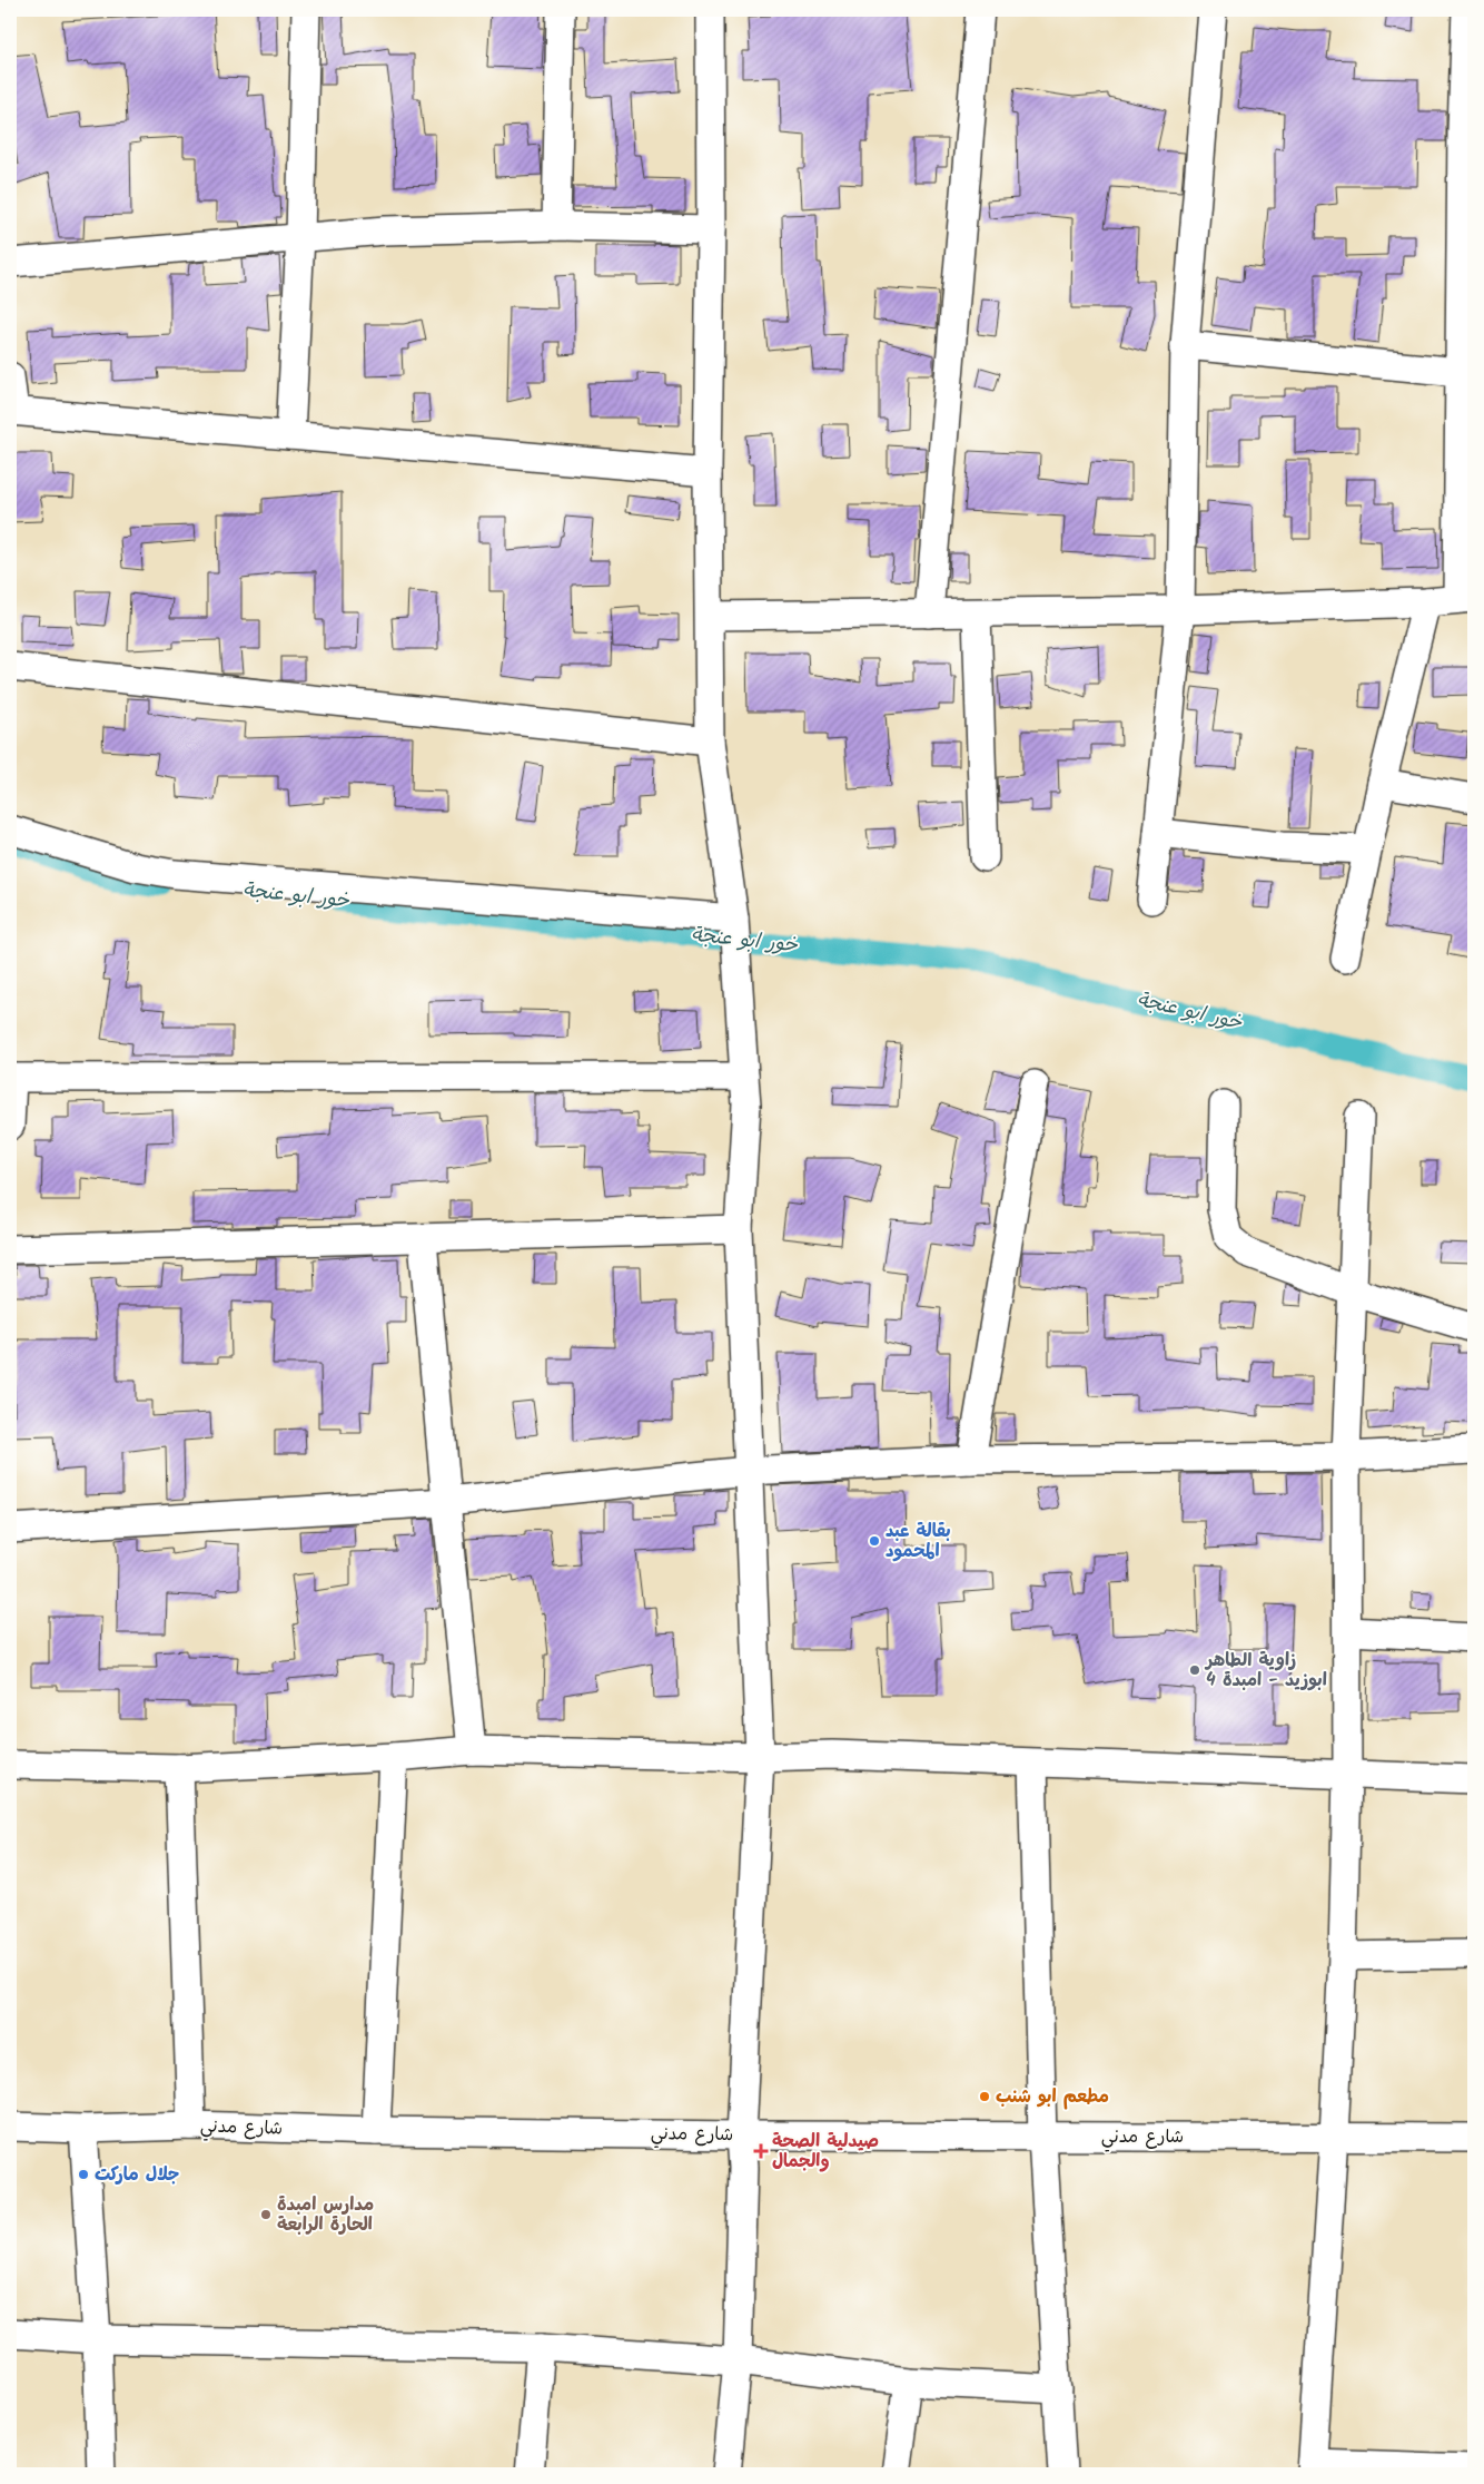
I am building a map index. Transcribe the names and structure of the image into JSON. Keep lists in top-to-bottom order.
{
  "streets": {
    "street": ["شارع مدني"]
  },
  "water": ["خور ابو عنجة"],
  "places": {
    "other": [
      "بقالة عبد المحمود",
      "زاوية الطاهر ابوزيد - امبدة 4",
      "مطعم ابو شنب",
      "جلال ماركت",
      "مدارس امبدة الحارة الرابعة"
    ],
    "health": ["صيدلية الصحة والجمال"]
  }
}
